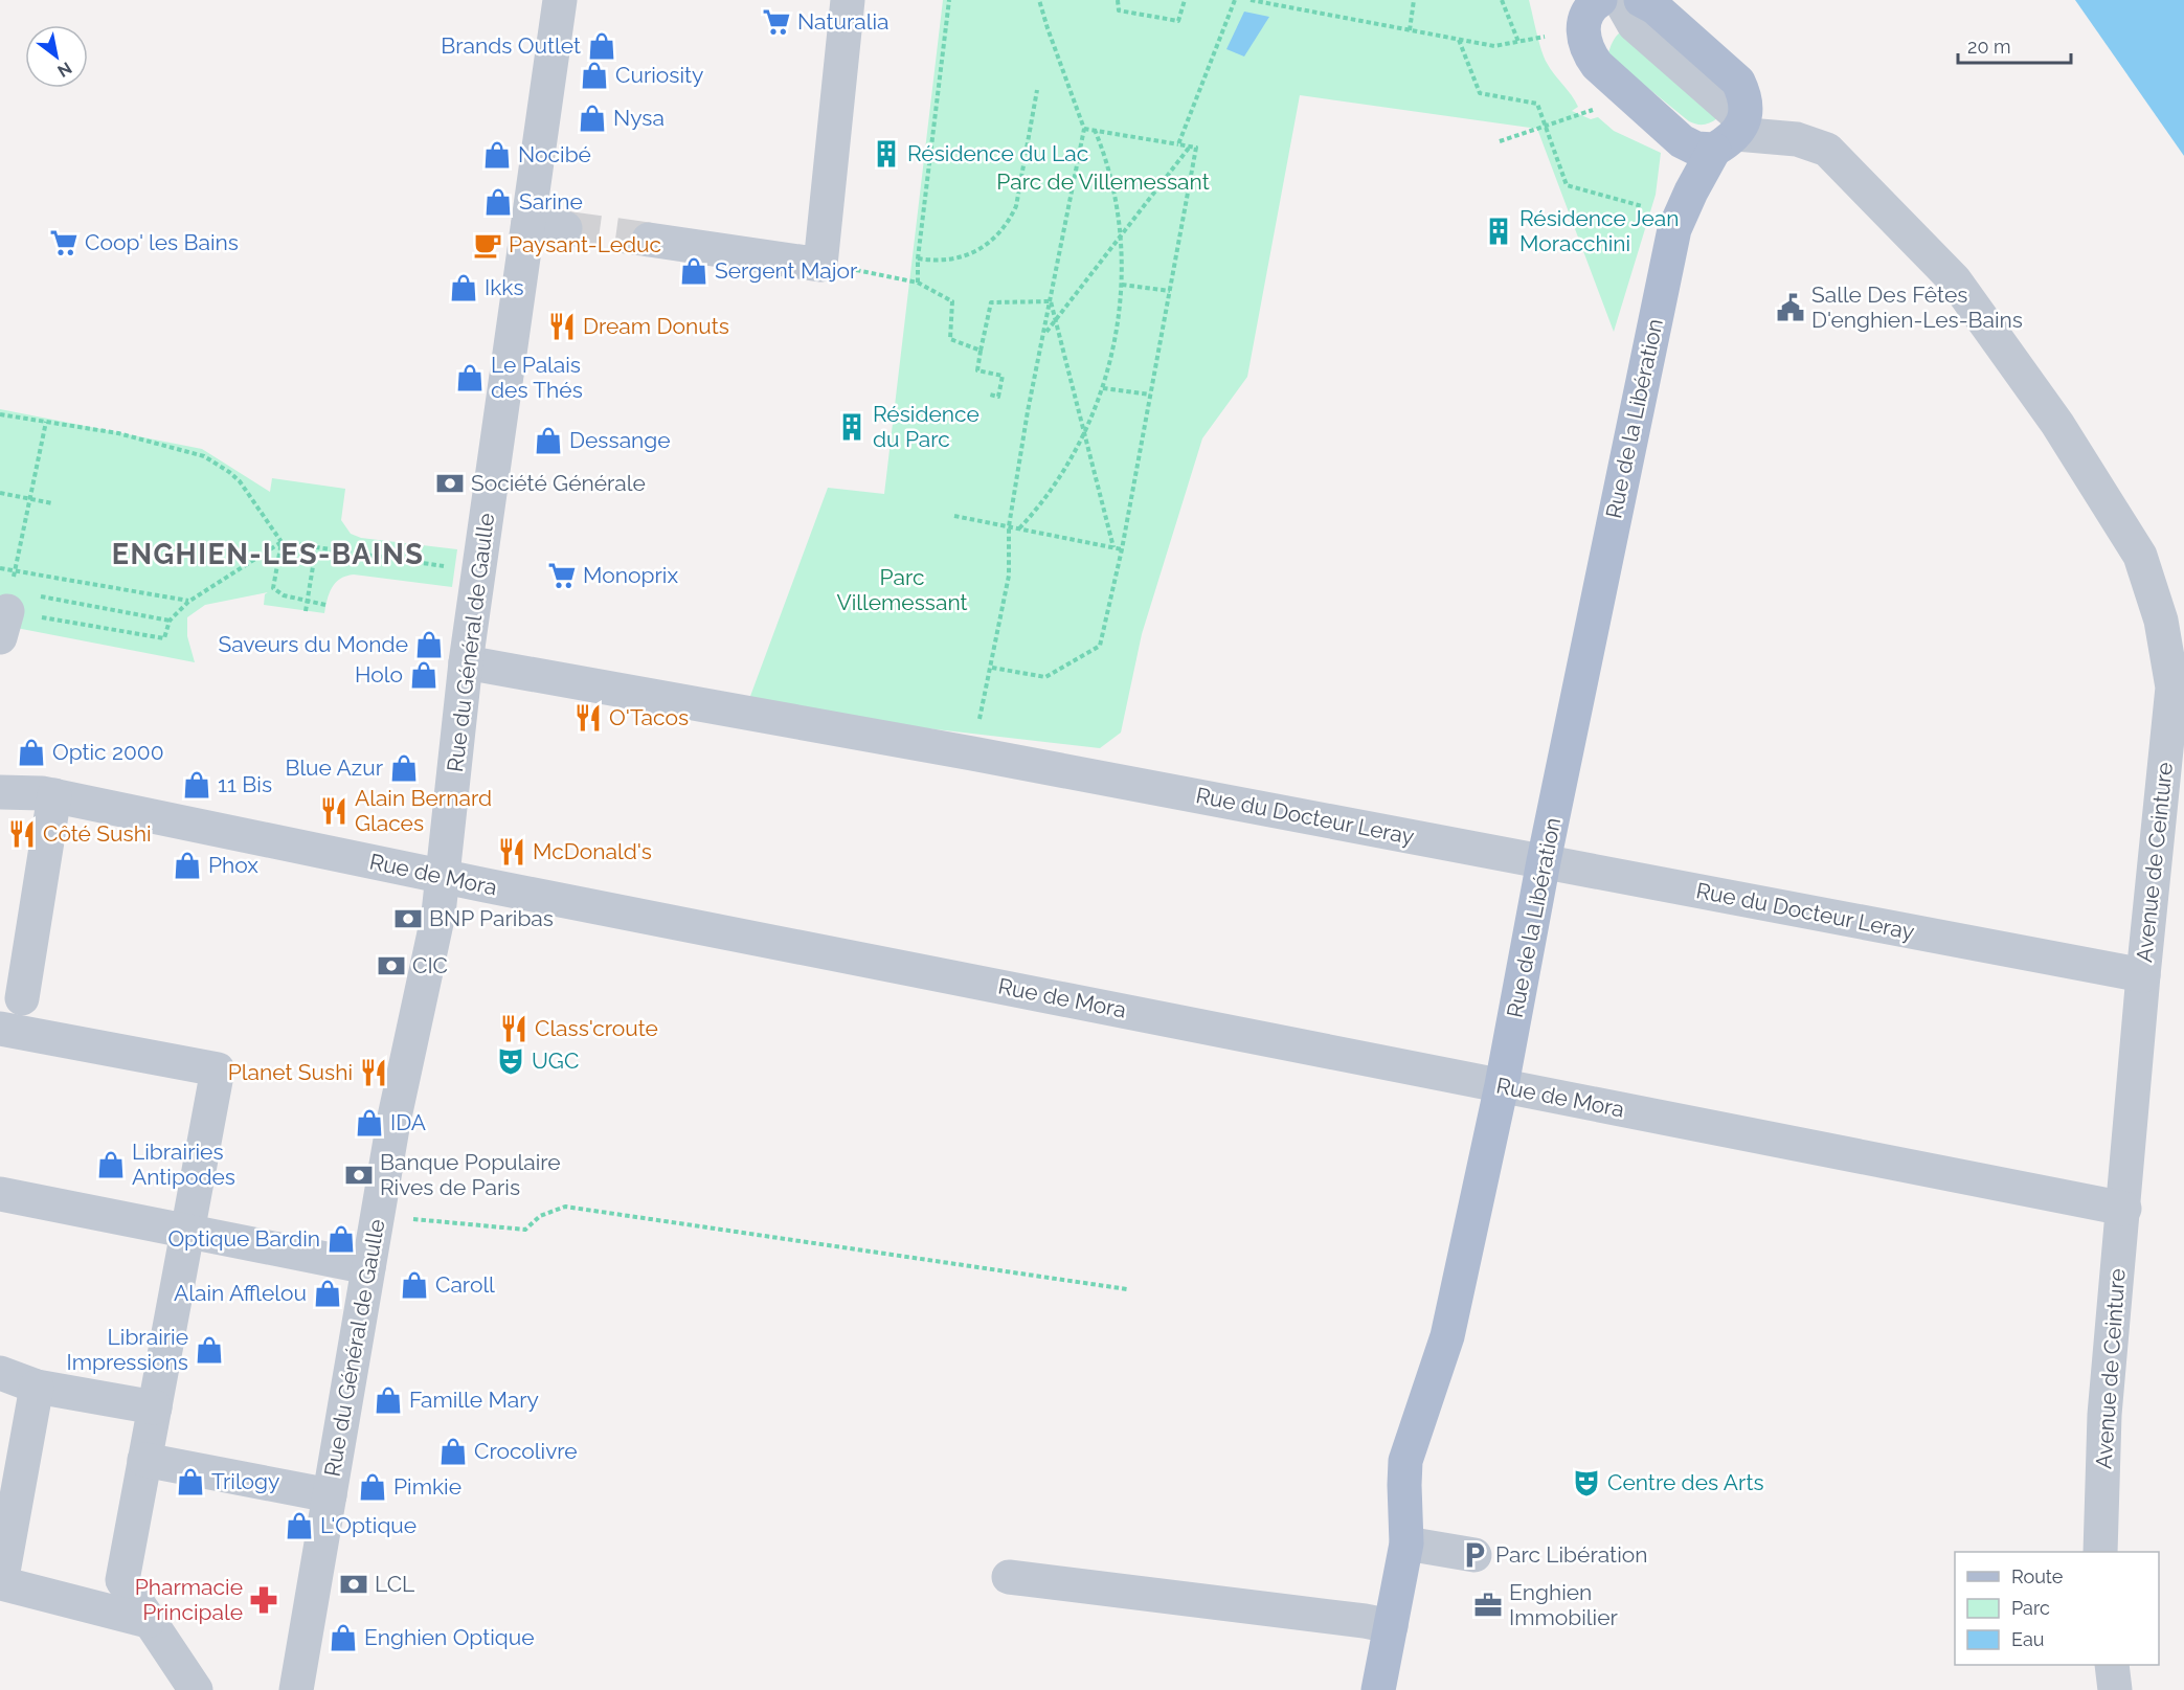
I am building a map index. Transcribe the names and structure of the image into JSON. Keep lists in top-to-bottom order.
{
  "streets": {
    "main road": ["Rue de la Libération", "Avenue de Ceinture"],
    "street": ["Rue du Général de Gaulle", "Rue du Docteur Leray", "Rue de Mora"]
  },
  "crossings": [
    ["Rue de la Libération", "Rue du Docteur Leray"],
    ["Rue de la Libération", "Avenue de Ceinture"],
    ["Rue de la Libération", "Rue de Mora"],
    ["Rue du Général de Gaulle", "Rue du Docteur Leray"],
    ["Rue du Général de Gaulle", "Rue de Mora"],
    ["Rue du Docteur Leray", "Avenue de Ceinture"],
    ["Avenue de Ceinture", "Rue de Mora"]
  ],
  "districts": ["ENGHIEN-LES-BAINS"],
  "parks": ["Parc de Villemessant", "Parc Villemessant"],
  "places": {
    "supermarket": ["Naturalia", "Coop' les Bains", "Monoprix"],
    "shop": [
      "Brands Outlet",
      "Curiosity",
      "Nysa",
      "Nocibé",
      "Sarine",
      "Sergent Major",
      "Ikks",
      "Le Palais des Thés",
      "Dessange",
      "Saveurs du Monde",
      "Holo",
      "Optic 2000",
      "Blue Azur",
      "11 Bis",
      "Phox",
      "IDA",
      "Librairies Antipodes",
      "Optique Bardin",
      "Caroll",
      "Alain Afflelou",
      "Librairie Impressions",
      "Famille Mary",
      "Crocolivre",
      "Trilogy",
      "Pimkie",
      "L'Optique",
      "Enghien Optique"
    ],
    "building": ["Résidence du Lac", "Résidence Jean Moracchini", "Résidence du Parc"],
    "cafe": ["Paysant-Leduc"],
    "public building": ["Salle Des Fêtes D'enghien-Les-Bains"],
    "restaurant": [
      "Dream Donuts",
      "O'Tacos",
      "Alain Bernard Glaces",
      "Côté Sushi",
      "McDonald's",
      "Class'croute",
      "Planet Sushi"
    ],
    "bank": [
      "Société Générale",
      "BNP Paribas",
      "CIC",
      "Banque Populaire Rives de Paris",
      "LCL"
    ],
    "theatre": ["UGC", "Centre des Arts"],
    "parking": ["Parc Libération"],
    "pharmacy": ["Pharmacie Principale"],
    "office": ["Enghien Immobilier"]
  },
  "legend": ["Route", "Parc", "Eau"],
  "scale_bar": "20 m",
  "north": "bottom right"
}
